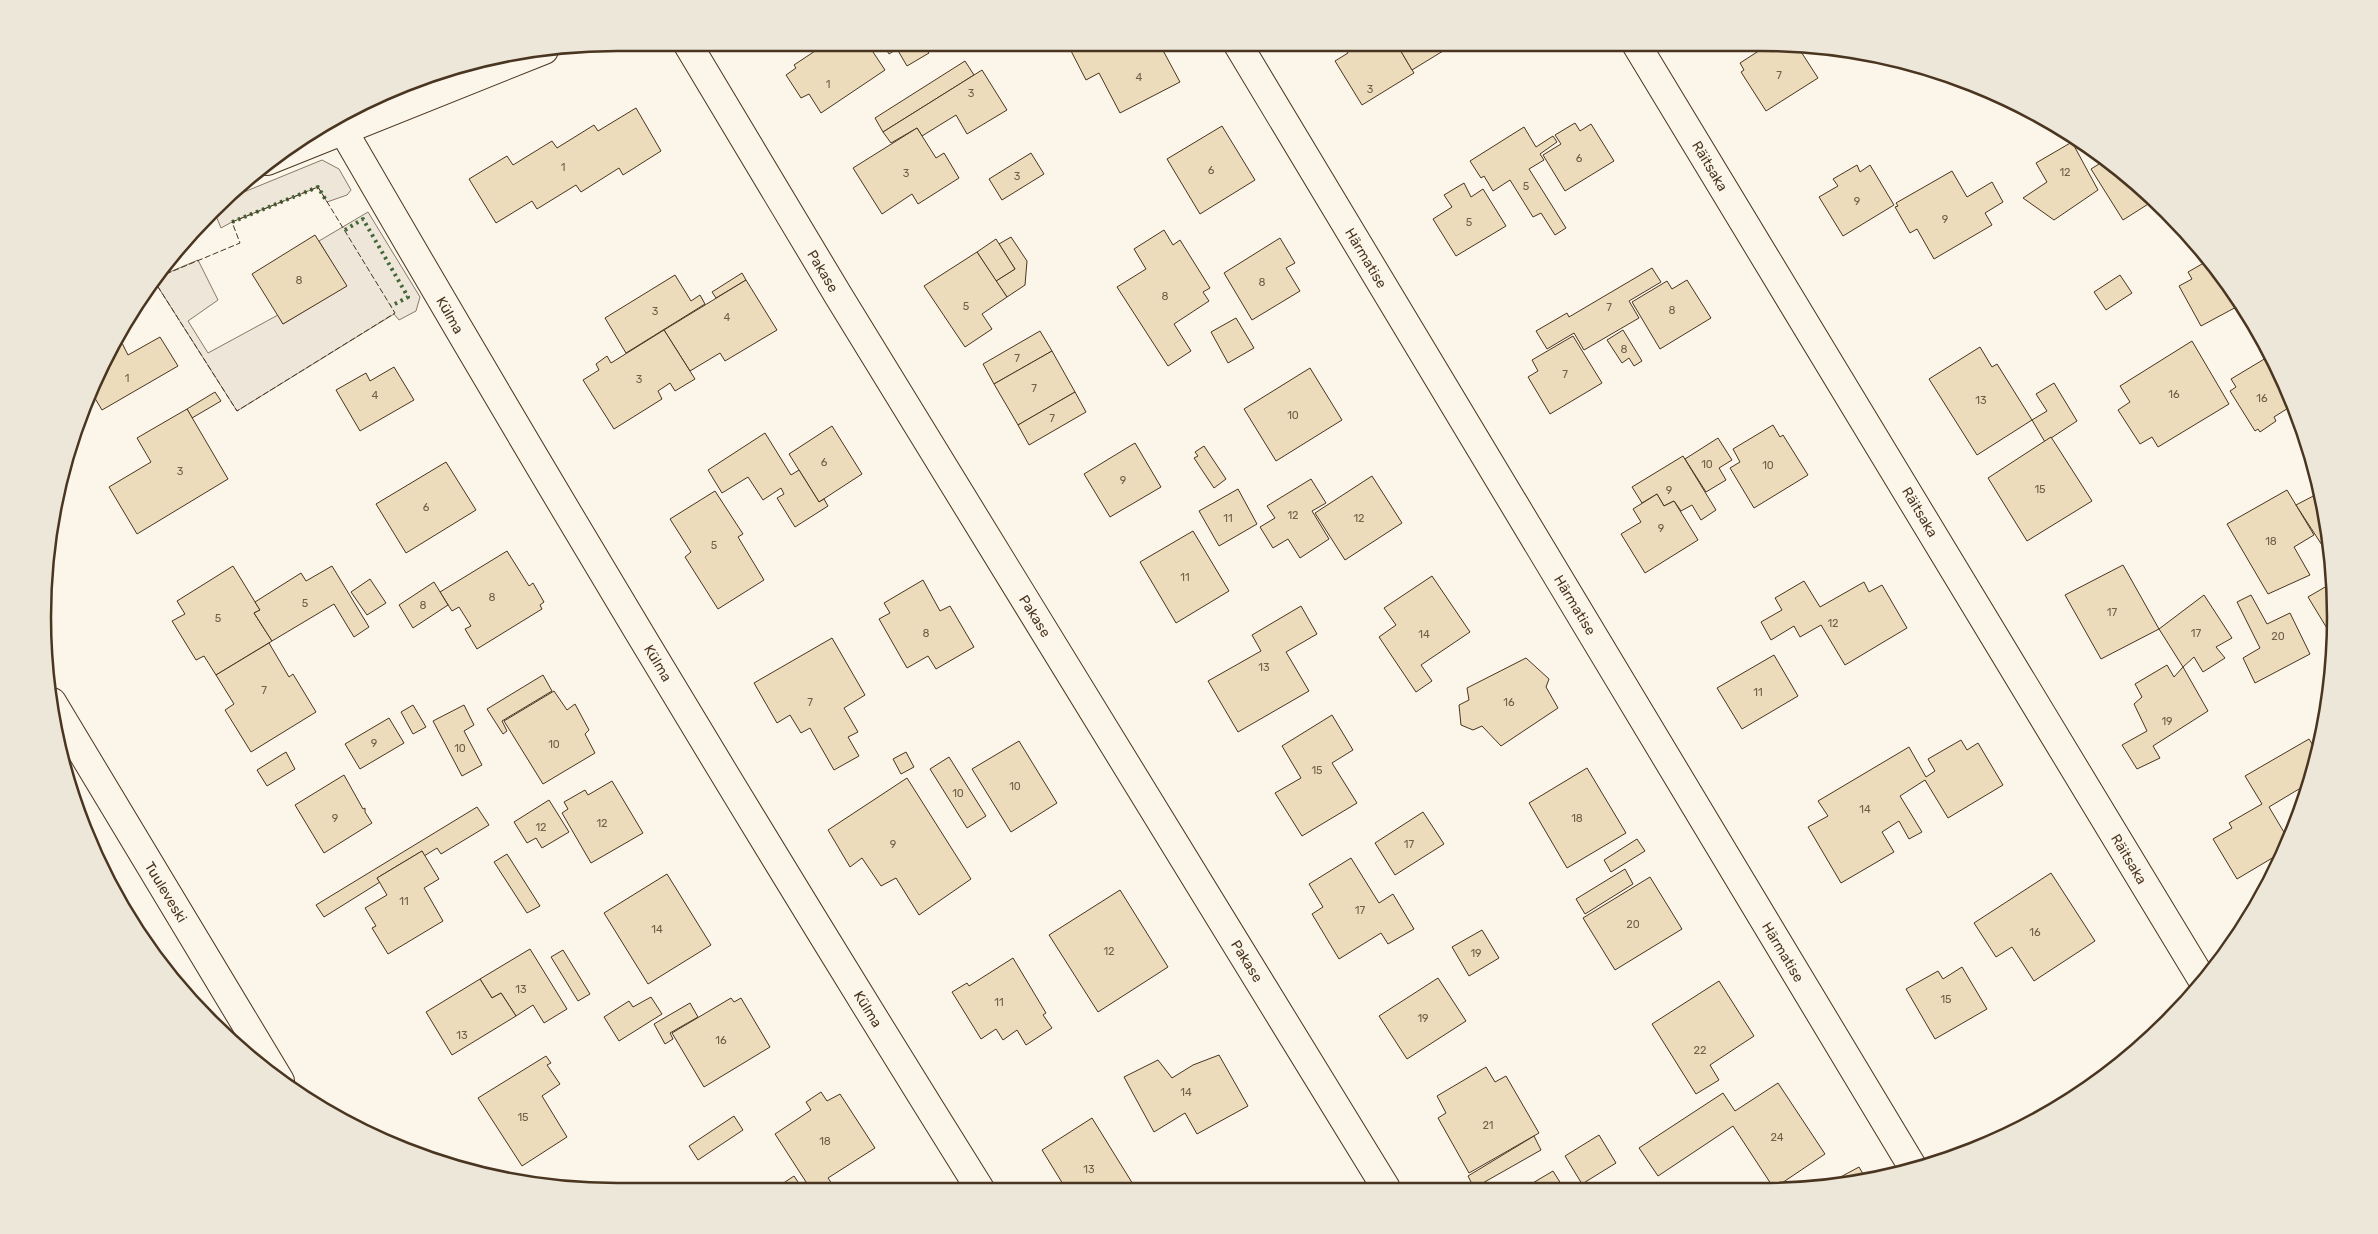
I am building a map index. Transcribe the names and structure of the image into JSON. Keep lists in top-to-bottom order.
{
  "streets": {
    "street": [
      "Räitsaka",
      "Härmatise",
      "Pakase",
      "Külma",
      "Tuuleveski"
    ]
  },
  "house_numbers": [
    "7",
    "4",
    "1",
    "3",
    "3",
    "6",
    "1",
    "6",
    "12",
    "3",
    "3",
    "5",
    "9",
    "9",
    "5",
    "8",
    "8",
    "8",
    "5",
    "7",
    "8",
    "3",
    "4",
    "8",
    "7",
    "7",
    "1",
    "3",
    "7",
    "16",
    "4",
    "16",
    "13",
    "10",
    "7",
    "6",
    "10",
    "10",
    "3",
    "9",
    "15",
    "9",
    "6",
    "12",
    "11",
    "12",
    "9",
    "18",
    "5",
    "11",
    "8",
    "5",
    "8",
    "17",
    "5",
    "12",
    "8",
    "17",
    "14",
    "20",
    "13",
    "7",
    "11",
    "7",
    "16",
    "19",
    "9",
    "10",
    "10",
    "15",
    "10",
    "10",
    "14",
    "9",
    "18",
    "12",
    "12",
    "9",
    "17",
    "11",
    "17",
    "20",
    "14",
    "16",
    "12",
    "19",
    "13",
    "15",
    "11",
    "19",
    "13",
    "16",
    "22",
    "14",
    "15",
    "21",
    "24",
    "18",
    "13"
  ]
}
